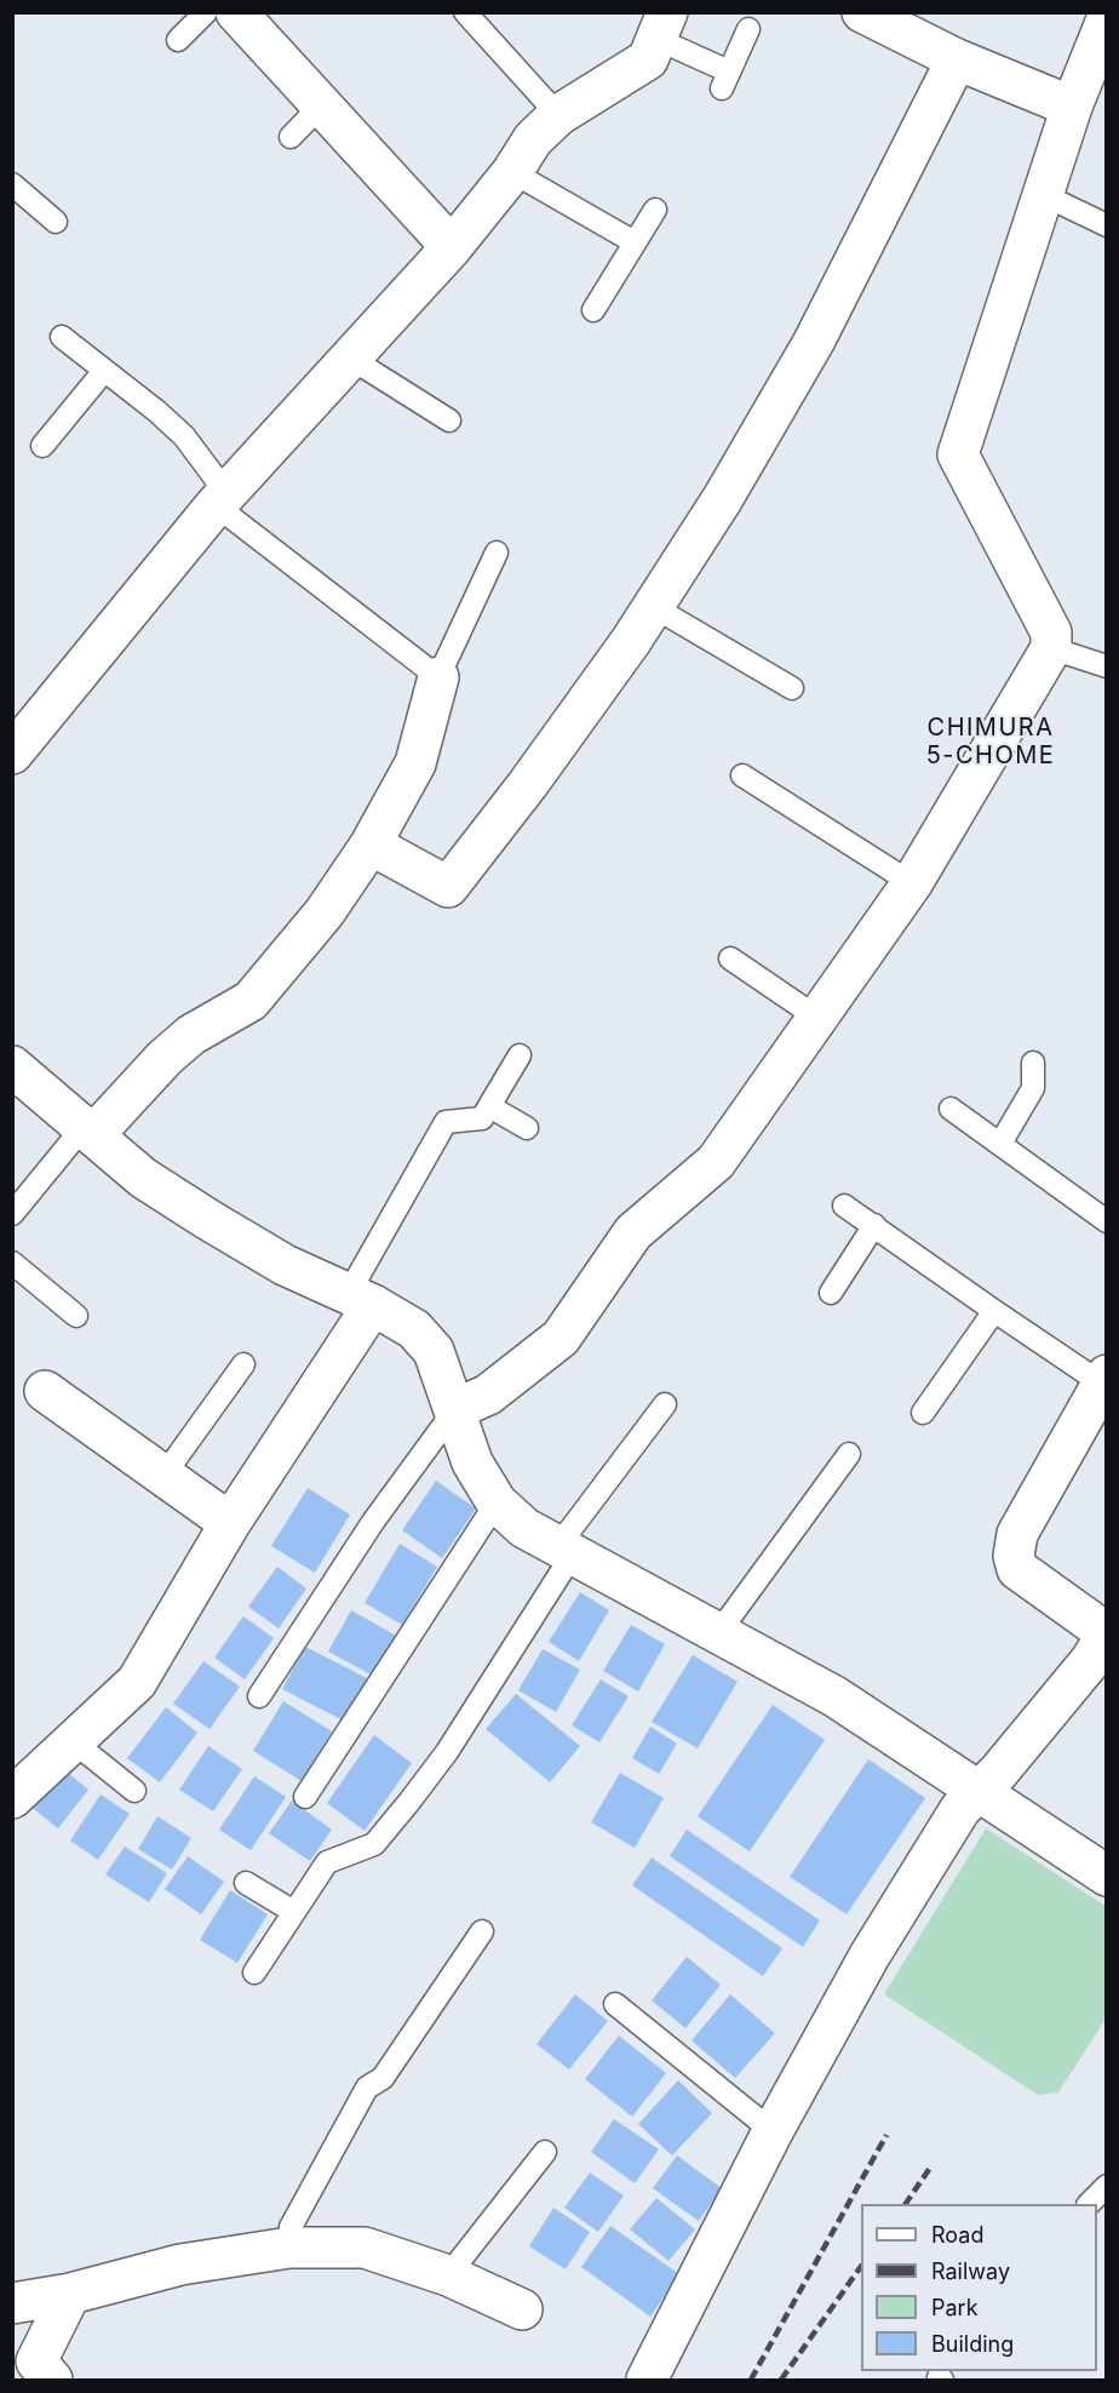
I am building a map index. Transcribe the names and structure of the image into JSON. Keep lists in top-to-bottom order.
{
  "districts": ["CHIMURA 5-CHOME"],
  "legend": [
    "Road",
    "Railway",
    "Park",
    "Building"
  ]
}
